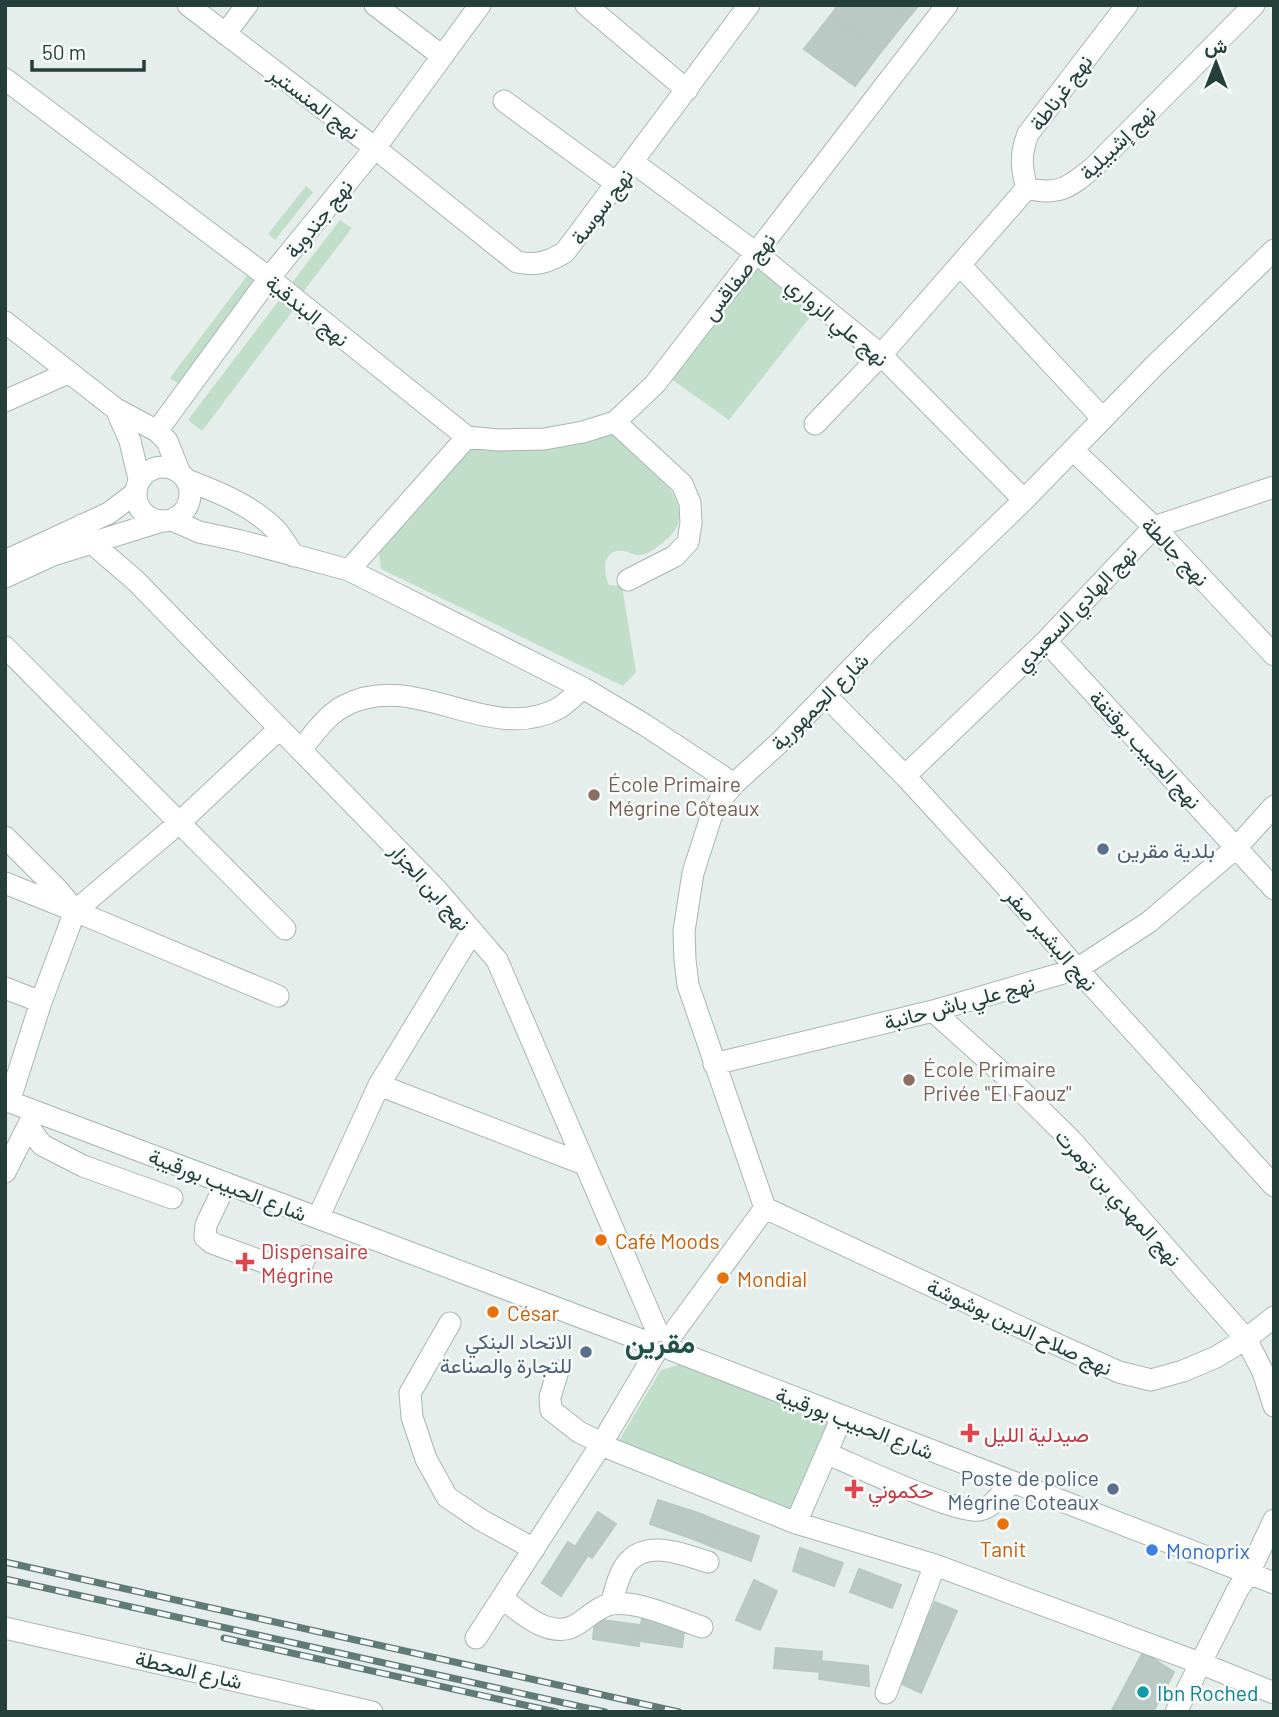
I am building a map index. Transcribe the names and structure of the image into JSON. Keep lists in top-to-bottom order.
{
  "streets": {
    "street": [
      "نهج غرناطة",
      "نهج المنستير",
      "نهج إشبيلية",
      "نهج سوسة",
      "نهج جندوبة",
      "نهج صفاقس",
      "نهج البندقية",
      "نهج علي الزواري",
      "نهج جالطة",
      "نهج الهادي السعيدي",
      "شارع الجمهورية",
      "نهج الحبيب بوقتفة",
      "نهج ابن الجزار",
      "نهج البشير صفر",
      "نهج علي باش حانبة",
      "شارع الحبيب بورقيبة",
      "نهج المهدي بن تومرت",
      "نهج صلاح الدين بوشوشة",
      "شارع المحطة"
    ]
  },
  "crossings": [
    ["نهج غرناطة", "نهج إشبيلية"],
    ["نهج المنستير", "نهج سوسة"],
    ["نهج المنستير", "نهج جندوبة"],
    ["نهج سوسة", "نهج جندوبة"],
    ["نهج سوسة", "نهج علي الزواري"],
    ["نهج جندوبة", "نهج البندقية"],
    ["نهج صفاقس", "نهج البندقية"],
    ["نهج صفاقس", "نهج علي الزواري"],
    ["نهج علي الزواري", "شارع الجمهورية"],
    ["نهج جالطة", "نهج الهادي السعيدي"],
    ["نهج جالطة", "شارع الجمهورية"],
    ["نهج الهادي السعيدي", "نهج الحبيب بوقتفة"],
    ["نهج الهادي السعيدي", "نهج البشير صفر"],
    ["شارع الجمهورية", "نهج البشير صفر"],
    ["شارع الجمهورية", "نهج علي باش حانبة"],
    ["شارع الجمهورية", "نهج صلاح الدين بوشوشة"],
    ["نهج الحبيب بوقتفة", "نهج علي باش حانبة"],
    ["نهج ابن الجزار", "شارع الحبيب بورقيبة"],
    ["نهج البشير صفر", "نهج علي باش حانبة"],
    ["نهج علي باش حانبة", "نهج المهدي بن تومرت"],
    ["نهج المهدي بن تومرت", "نهج صلاح الدين بوشوشة"]
  ],
  "districts": ["مقرين"],
  "places": {
    "other": [
      "École Primaire Mégrine Côteaux",
      "بلدية مقرين",
      "École Primaire Privée \"El Faouz\"",
      "Café Moods",
      "Mondial",
      "César",
      "الاتحاد البنكي للتجارة والصناعة",
      "Poste de police Mégrine Coteaux",
      "Tanit",
      "Monoprix",
      "Ibn Roched"
    ],
    "health": ["Dispensaire Mégrine", "صيدلية الليل", "حكموني"]
  },
  "scale_bar": "50 m",
  "north": "top"
}
